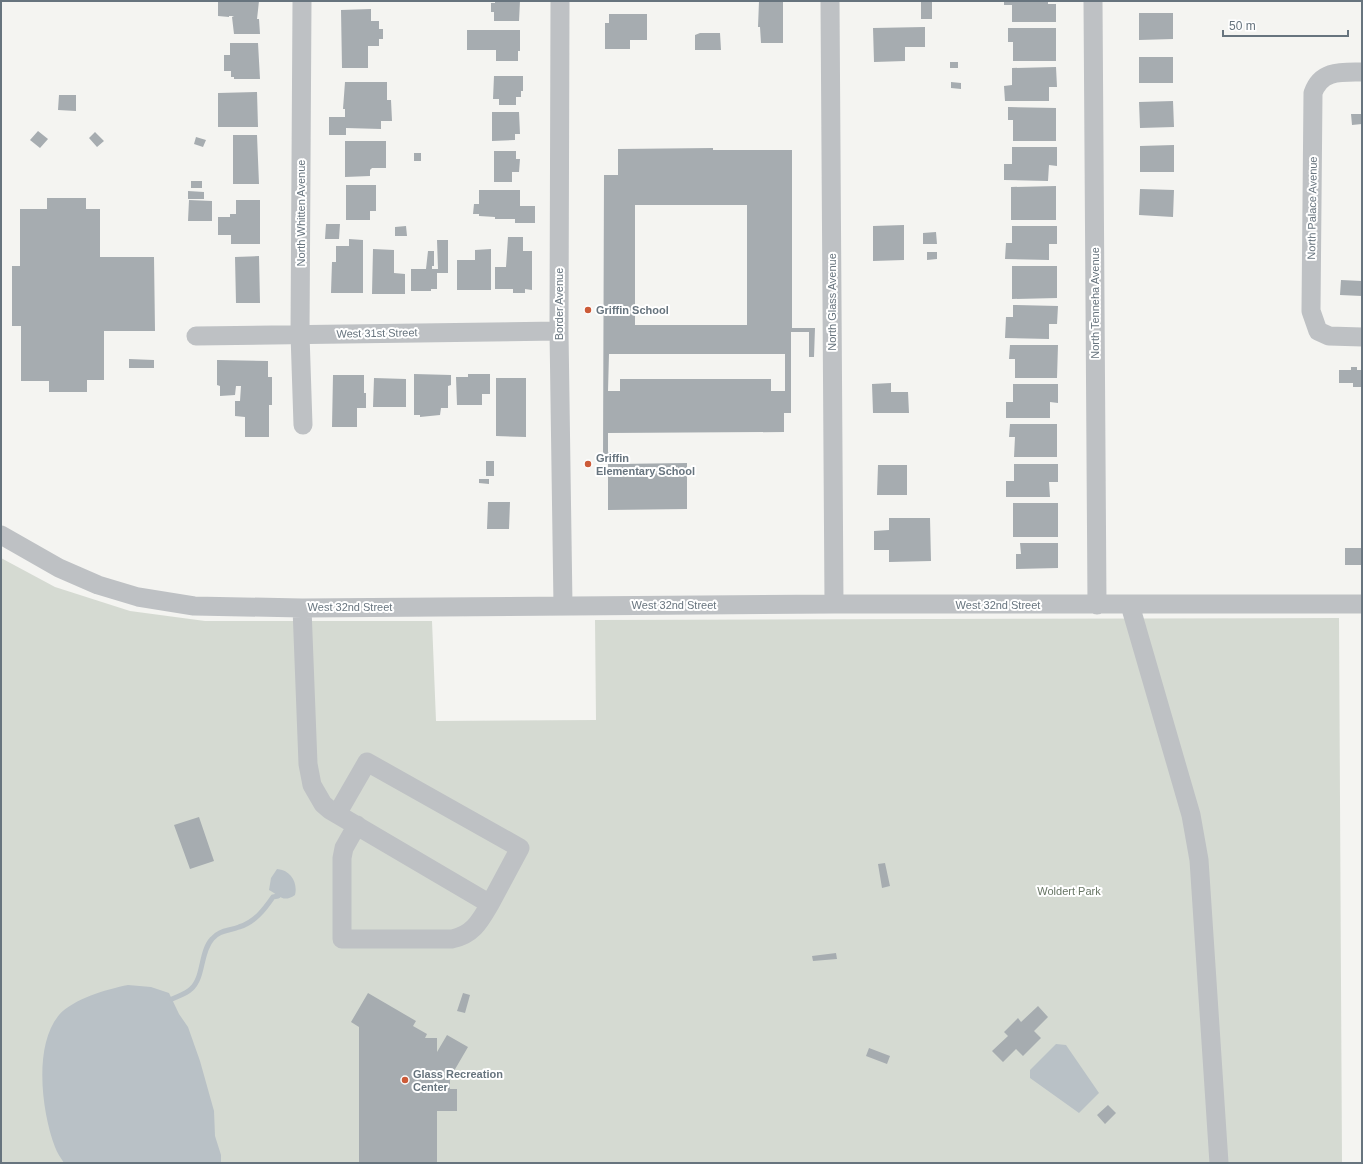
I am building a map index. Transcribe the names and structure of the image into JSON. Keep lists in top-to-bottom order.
{
  "streets": {
    "street": [
      "North Palace Avenue",
      "North Whitten Avenue",
      "North Glass Avenue",
      "North Tenneha Avenue",
      "Border Avenue",
      "West 31st Street",
      "West 32nd Street"
    ]
  },
  "crossings": [
    ["North Whitten Avenue", "West 31st Street"],
    ["North Glass Avenue", "West 32nd Street"],
    ["North Tenneha Avenue", "West 32nd Street"],
    ["Border Avenue", "West 31st Street"],
    ["Border Avenue", "West 32nd Street"]
  ],
  "parks": ["Woldert Park"],
  "places": ["Griffin School", "Griffin Elementary School", "Glass Recreation Center"],
  "scale_bar": "50 m"
}
